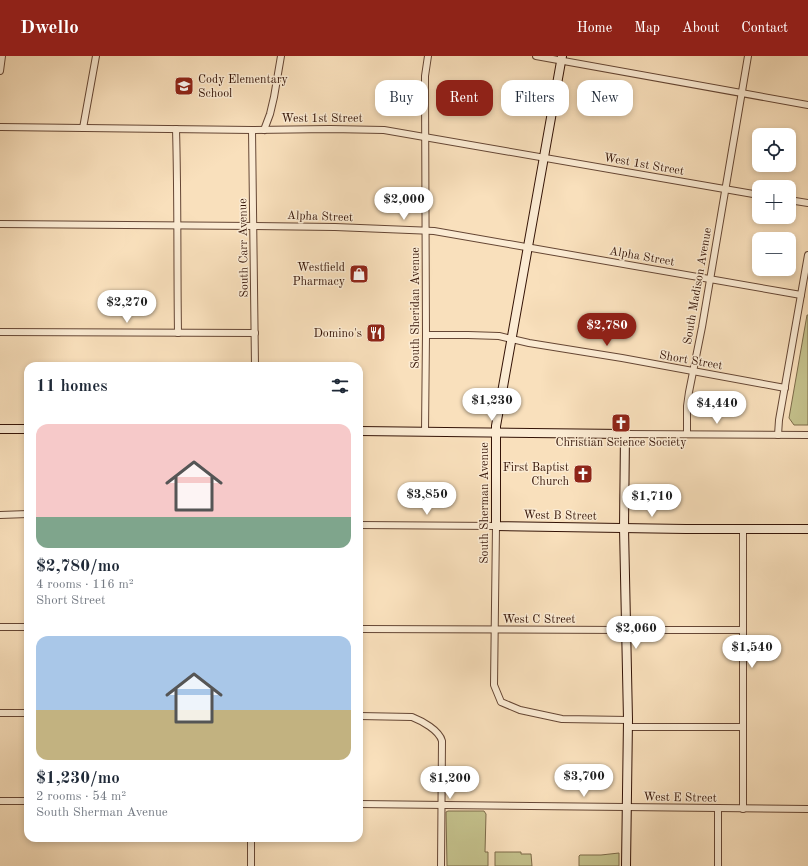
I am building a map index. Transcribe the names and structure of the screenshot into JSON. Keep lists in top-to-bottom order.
{
  "streets": {
    "street": [
      "West 1st Street",
      "Alpha Street",
      "South Carr Avenue",
      "South Madison Avenue",
      "South Sheridan Avenue",
      "Short Street",
      "South Sherman Avenue",
      "West B Street",
      "West C Street",
      "West E Street"
    ]
  },
  "crossings": [
    ["West 1st Street", "South Carr Avenue"],
    ["West 1st Street", "South Madison Avenue"],
    ["West 1st Street", "South Sheridan Avenue"],
    ["West 1st Street", "South Sherman Avenue"],
    ["Alpha Street", "South Carr Avenue"],
    ["Alpha Street", "South Madison Avenue"],
    ["Alpha Street", "South Sheridan Avenue"],
    ["Alpha Street", "South Sherman Avenue"],
    ["South Madison Avenue", "Short Street"],
    ["South Sheridan Avenue", "Short Street"],
    ["Short Street", "South Sherman Avenue"],
    ["South Sherman Avenue", "West B Street"],
    ["South Sherman Avenue", "West C Street"]
  ],
  "places": {
    "school or university": ["Cody Elementary School"],
    "shop": ["Westfield Pharmacy"],
    "restaurant": ["Domino's"],
    "church": ["Christian Science Society", "First Baptist Church"]
  },
  "page": {
    "header": "Dwello",
    "nav": [
      "Home",
      "Map",
      "About",
      "Contact"
    ],
    "chip": [
      "Buy",
      "Rent",
      "Filters",
      "New"
    ],
    "map_buttons": ["+", "−"],
    "price": [
      "$2,000",
      "$2,270",
      "$2,780",
      "$1,230",
      "$4,440",
      "$3,850",
      "$1,710",
      "$2,060",
      "$1,540",
      "$3,700",
      "$1,200"
    ],
    "heading": "11 homes",
    "list": [
      {
        "name": "$2,780/mo",
        "note": "4 rooms · 116 m² · Short Street"
      },
      {
        "name": "$1,230/mo",
        "note": "2 rooms · 54 m² · South Sherman Avenue"
      }
    ]
  }
}
